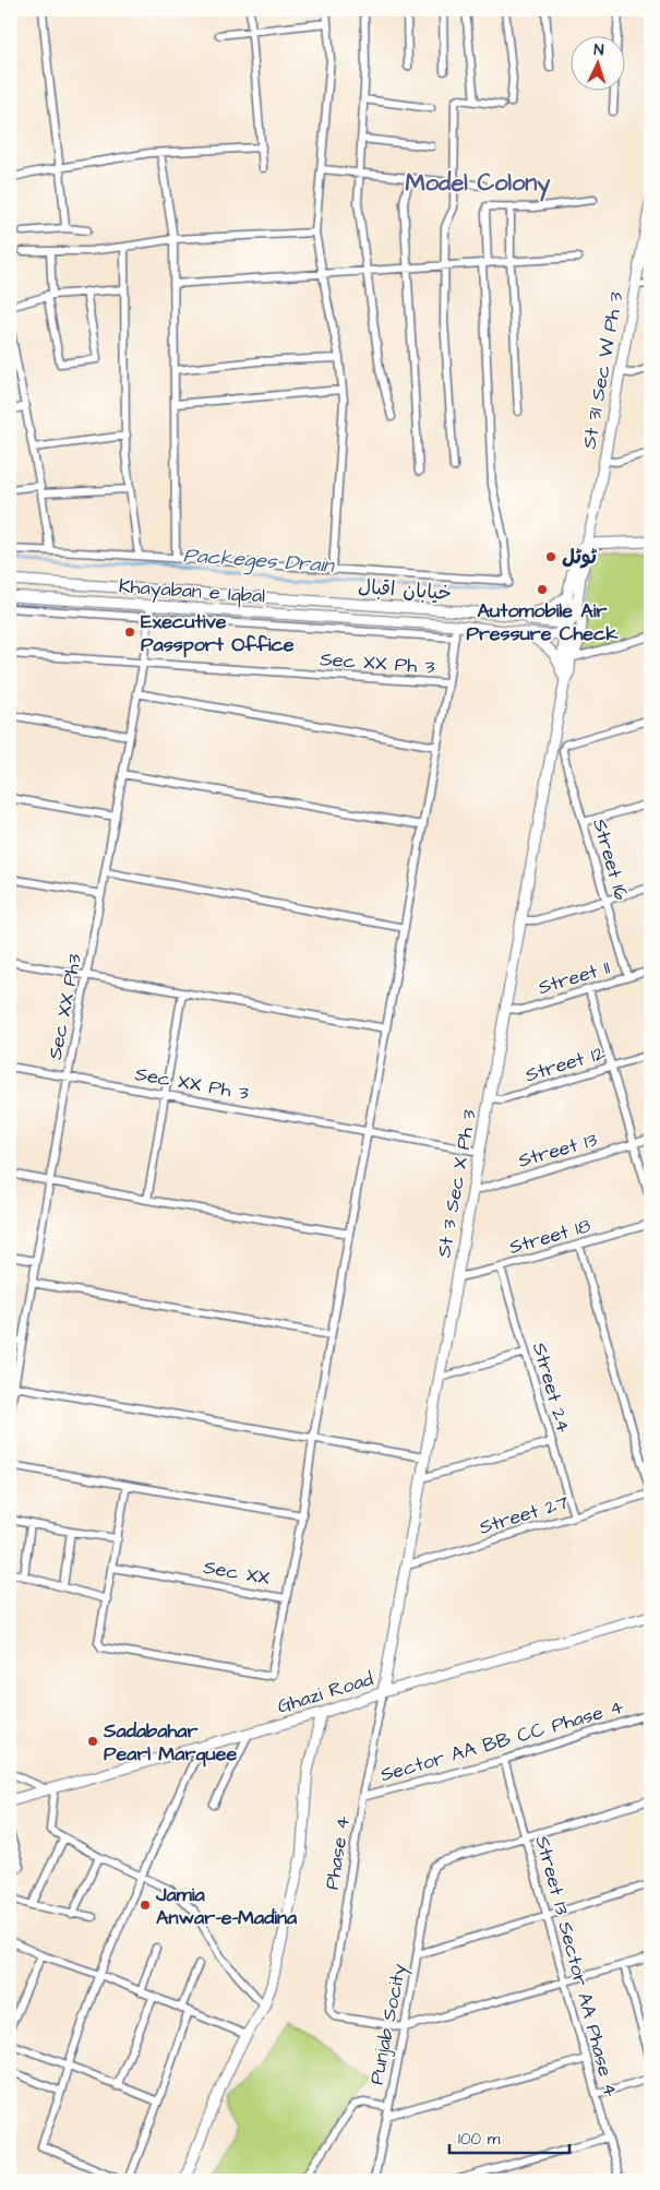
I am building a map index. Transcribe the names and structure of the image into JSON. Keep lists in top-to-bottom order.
{
  "streets": {
    "main road": [
      "St 31 Sec W Ph 3",
      "خیابان اقبال",
      "Khayaban e Iqbal",
      "St 3 Sec X Ph 3",
      "Ghazi Road"
    ],
    "street": [
      "Sec XX Ph 3",
      "Street 16",
      "Street 11",
      "Sec XX Ph3",
      "Street 12",
      "Street 13",
      "Street 18",
      "Street 24",
      "Street 27",
      "Sec XX",
      "Sector AA BB CC Phase 4",
      "Phase 4",
      "Street 13 Sector AA Phase 4",
      "Punjab Socity"
    ]
  },
  "crossings": [
    ["St 31 Sec W Ph 3", "خیابان اقبال"],
    ["St 31 Sec W Ph 3", "Khayaban e Iqbal"],
    ["St 31 Sec W Ph 3", "St 3 Sec X Ph 3"],
    ["خیابان اقبال", "Khayaban e Iqbal"],
    ["خیابان اقبال", "St 3 Sec X Ph 3"],
    ["Khayaban e Iqbal", "Sec XX Ph 3"],
    ["Khayaban e Iqbal", "Sec XX Ph3"],
    ["Khayaban e Iqbal", "St 3 Sec X Ph 3"],
    ["Sec XX Ph 3", "Sec XX Ph3"],
    ["Sec XX Ph 3", "St 3 Sec X Ph 3"],
    ["Sec XX Ph 3", "Sec XX"],
    ["Street 16", "Street 11"],
    ["Street 11", "St 3 Sec X Ph 3"],
    ["Street 12", "St 3 Sec X Ph 3"],
    ["Street 13", "St 3 Sec X Ph 3"],
    ["St 3 Sec X Ph 3", "Street 18"],
    ["St 3 Sec X Ph 3", "Street 27"],
    ["St 3 Sec X Ph 3", "Ghazi Road"],
    ["St 3 Sec X Ph 3", "Phase 4"],
    ["Street 18", "Street 24"],
    ["Street 24", "Street 27"],
    ["Ghazi Road", "Phase 4"],
    ["Sector AA BB CC Phase 4", "Phase 4"],
    ["Sector AA BB CC Phase 4", "Street 13 Sector AA Phase 4"],
    ["Phase 4", "Punjab Socity"],
    ["Street 13 Sector AA Phase 4", "Punjab Socity"]
  ],
  "districts": ["Model Colony"],
  "water": ["Packeges Drain"],
  "places": [
    "ٹوٹل",
    "Automobile Air Pressure Check",
    "Executive Passport Office",
    "Sadabahar Pearl Marquee",
    "Jamia Anwar-e-Madina"
  ],
  "scale_bar": "100 m",
  "north": "top"
}
